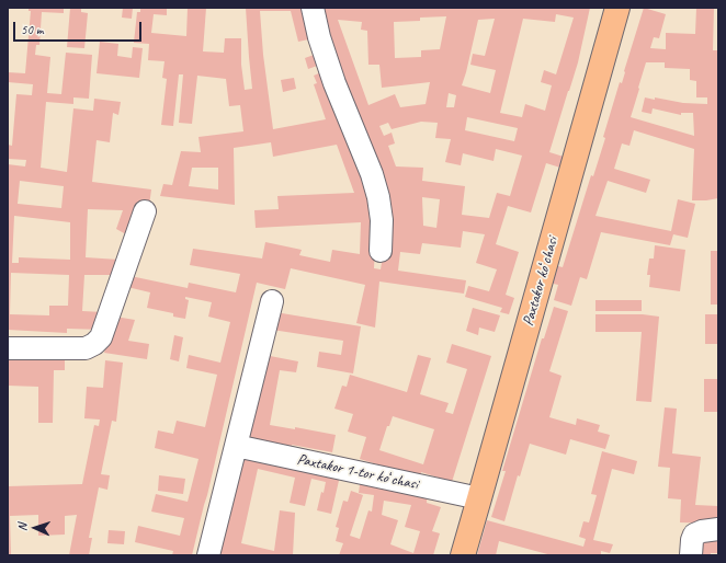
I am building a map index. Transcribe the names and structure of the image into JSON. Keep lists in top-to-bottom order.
{
  "streets": {
    "main road": ["Paxtakor koʻchasi"],
    "street": ["Paxtakor 1-tor koʻchasi"]
  },
  "crossings": [
    ["Paxtakor koʻchasi", "Paxtakor 1-tor koʻchasi"]
  ],
  "scale_bar": "50 m",
  "north": "left"
}
